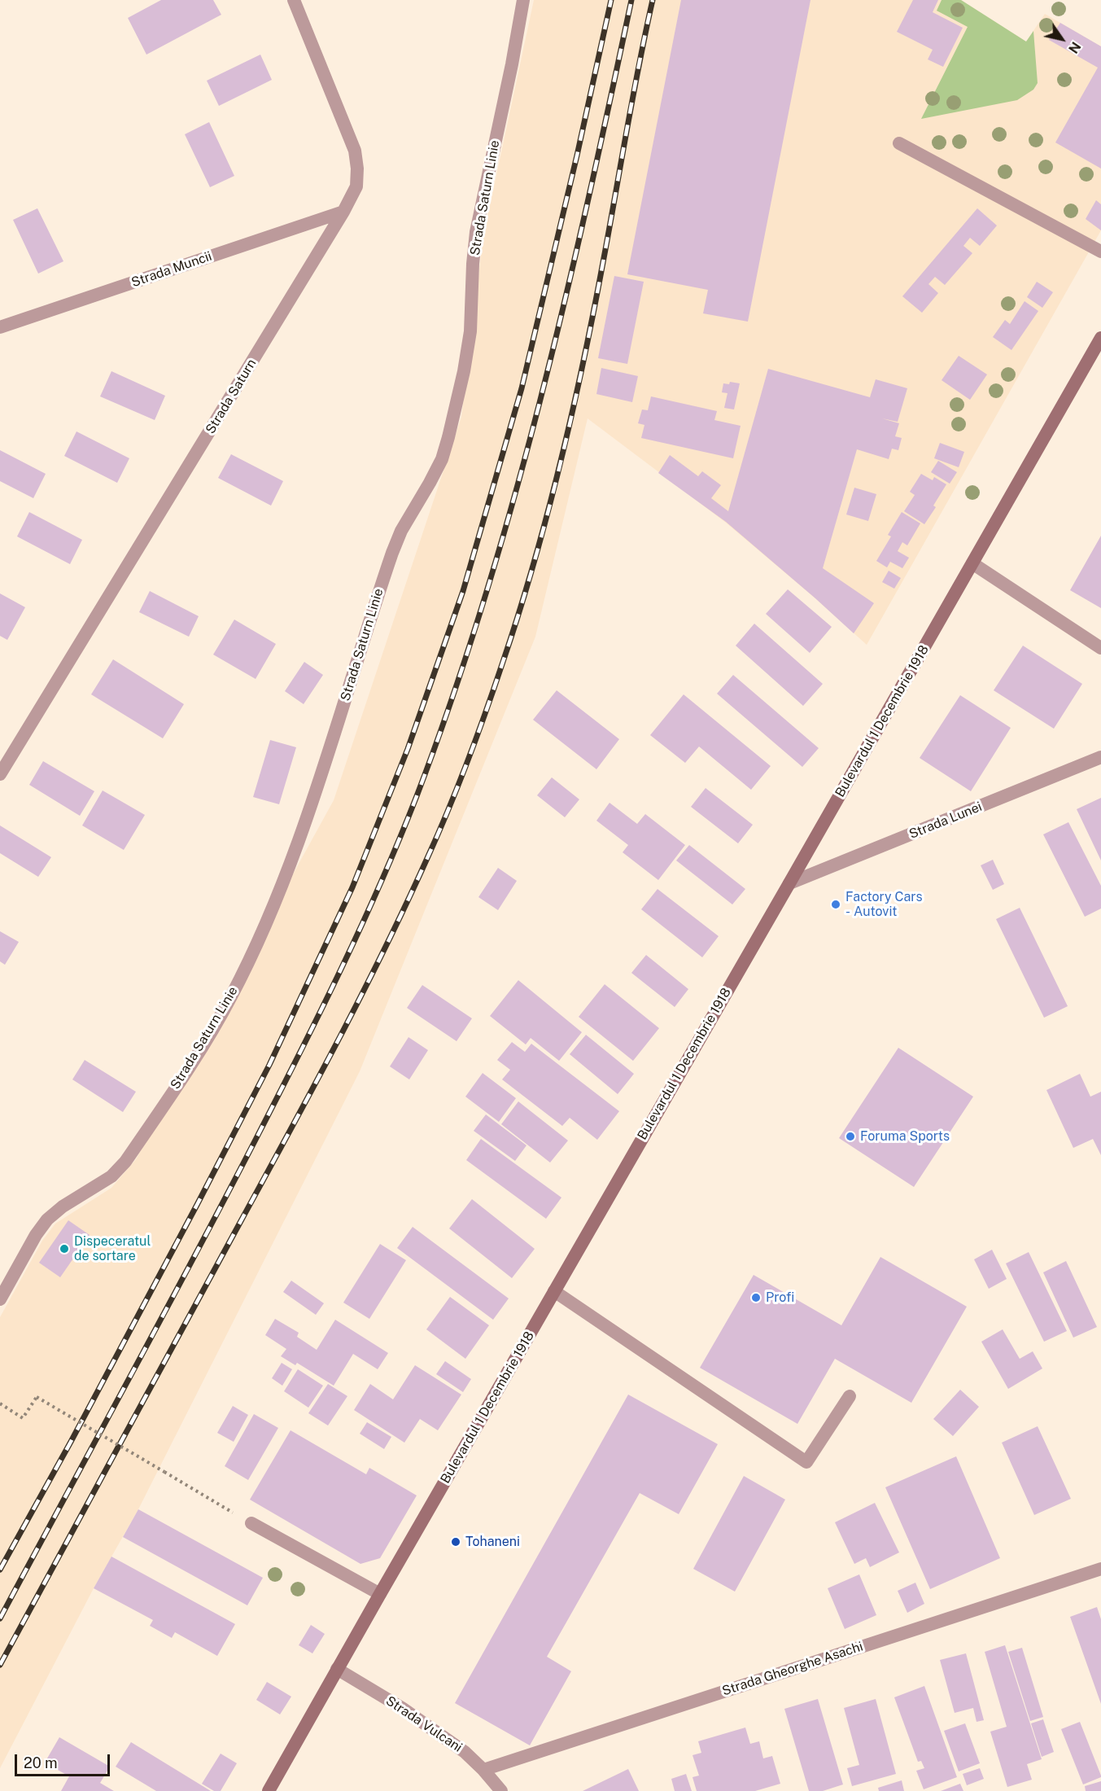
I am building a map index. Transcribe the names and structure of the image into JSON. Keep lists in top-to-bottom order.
{
  "streets": {
    "main road": ["Bulevardul 1 Decembrie 1918"],
    "street": [
      "Strada Saturn Linie",
      "Strada Muncii",
      "Strada Saturn",
      "Strada Lunei",
      "Strada Gheorghe Asachi",
      "Strada Vulcani"
    ]
  },
  "crossings": [
    ["Strada Muncii", "Strada Saturn"],
    ["Bulevardul 1 Decembrie 1918", "Strada Lunei"],
    ["Bulevardul 1 Decembrie 1918", "Strada Vulcani"],
    ["Strada Gheorghe Asachi", "Strada Vulcani"]
  ],
  "places": [
    "Factory Cars - Autovit",
    "Foruma Sports",
    "Dispeceratul de sortare",
    "Profi",
    "Tohaneni"
  ],
  "scale_bar": "20 m",
  "north": "bottom right"
}
